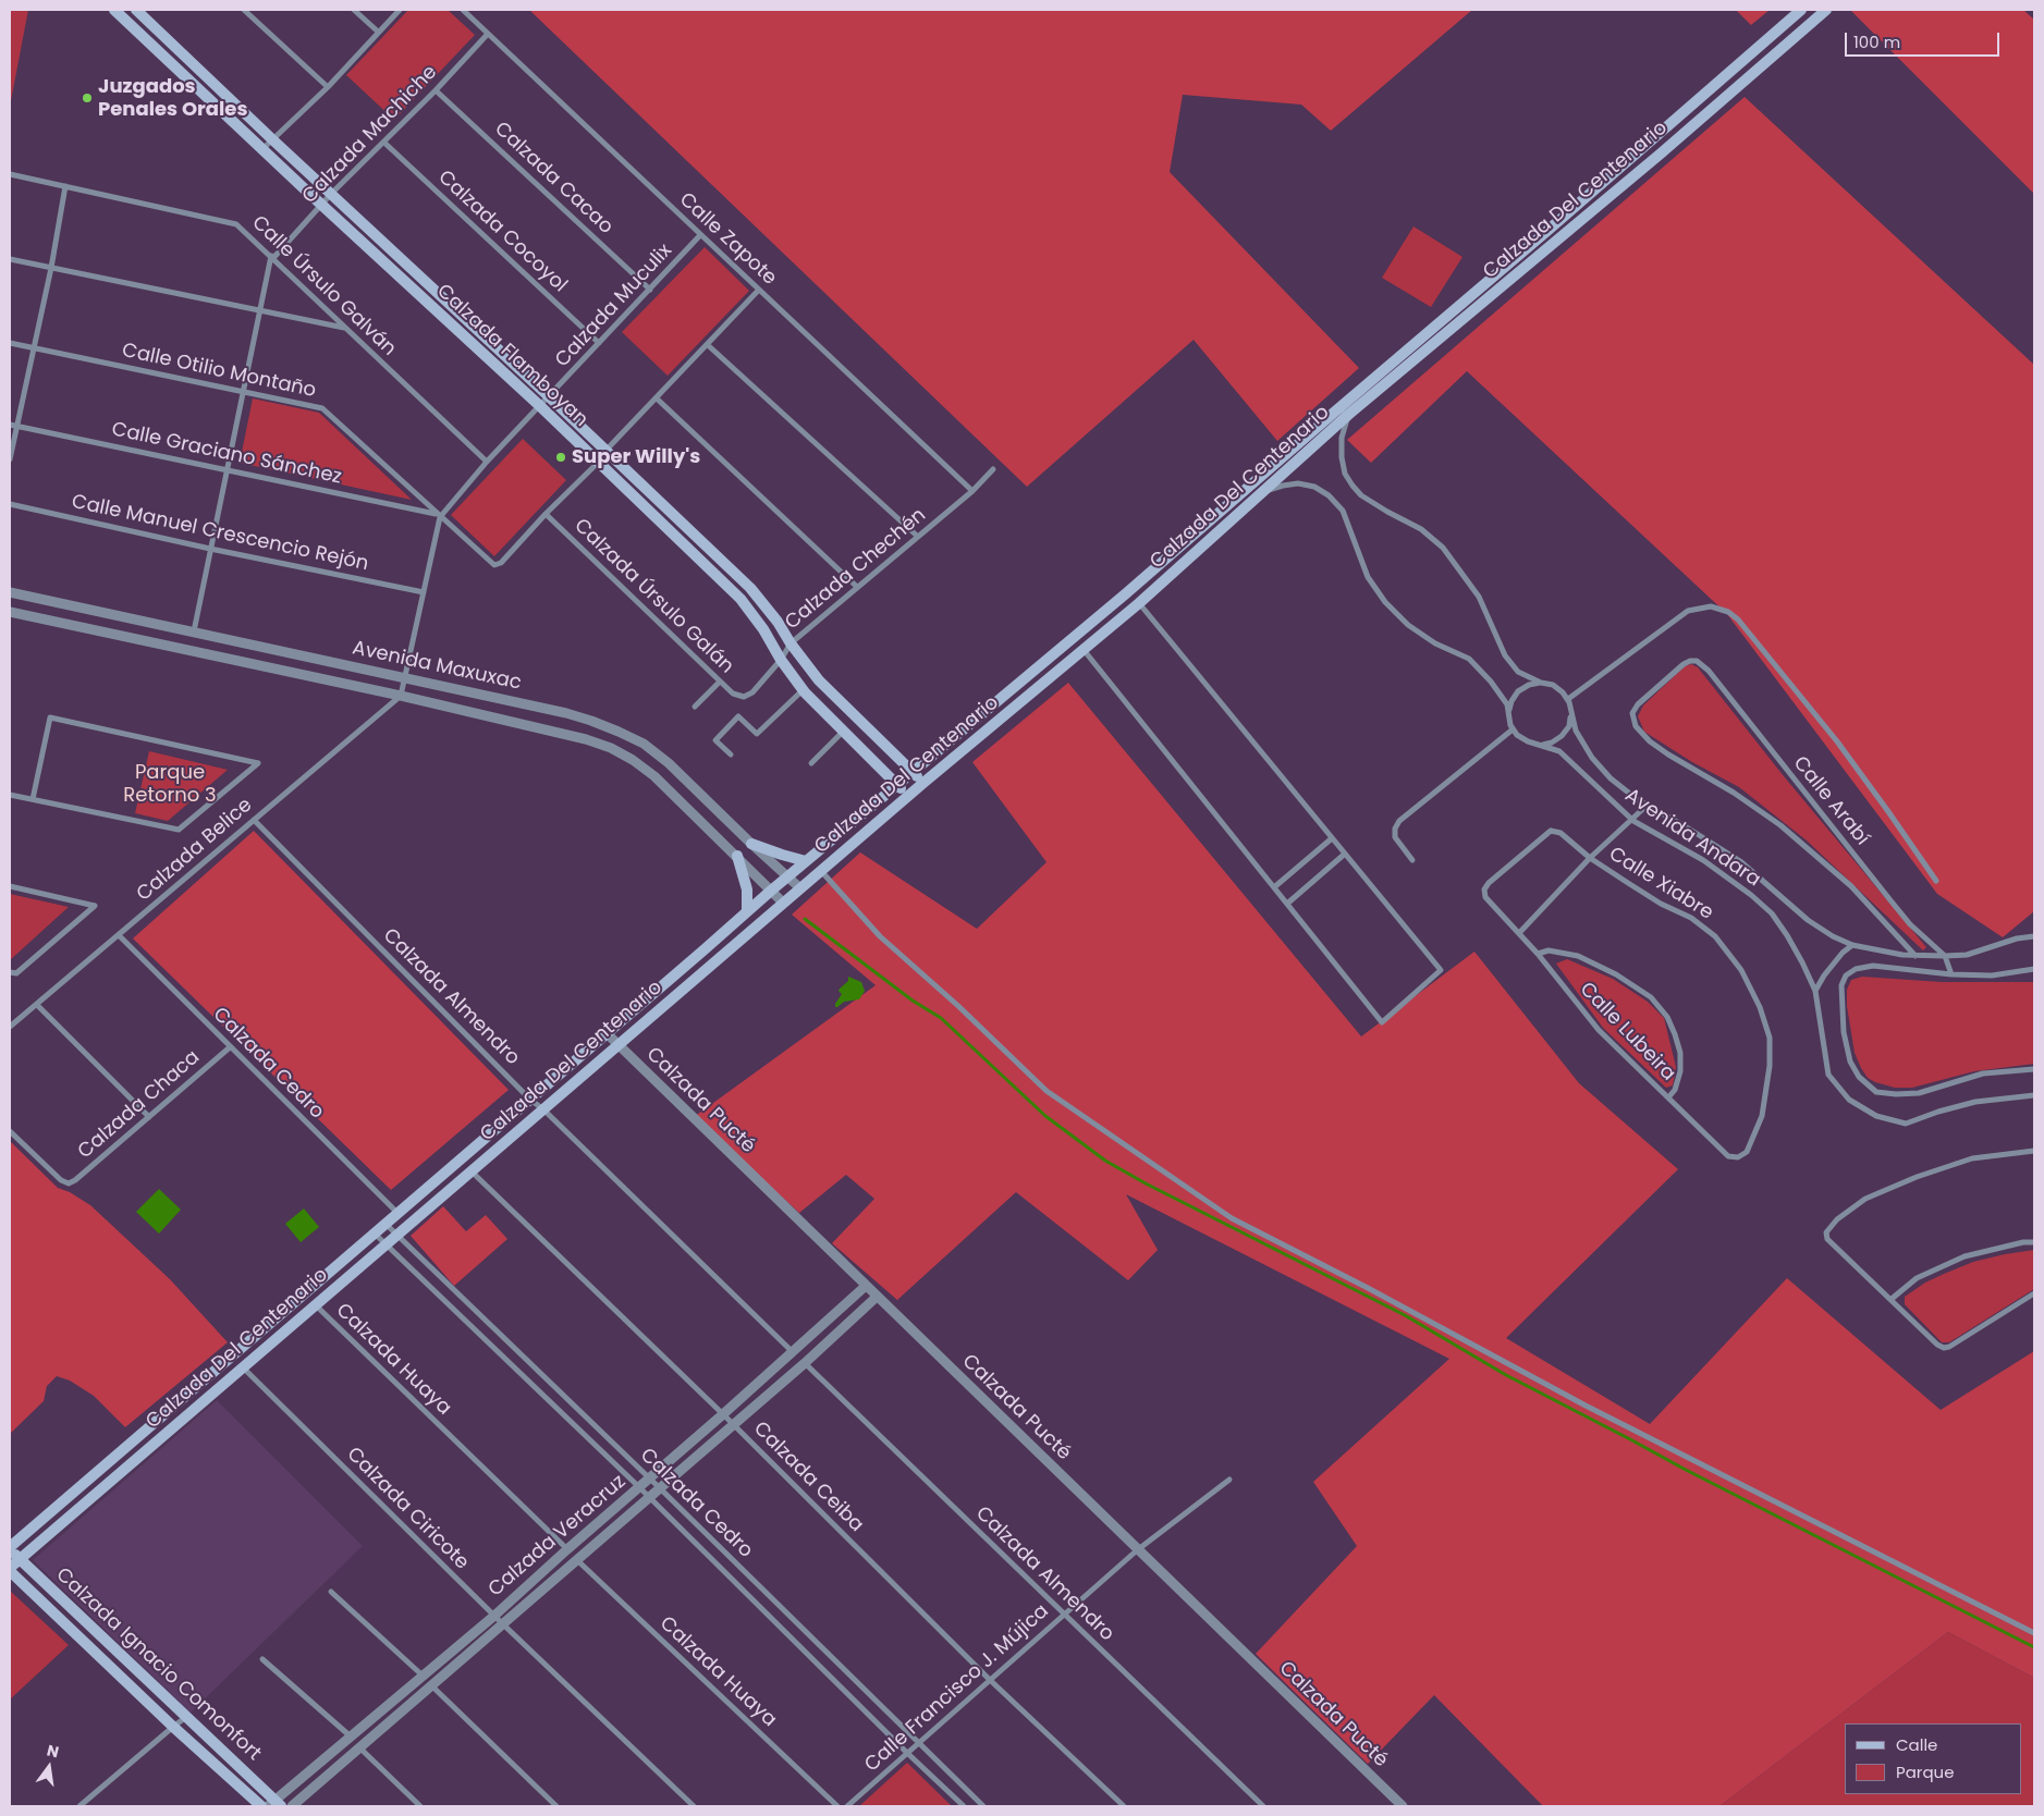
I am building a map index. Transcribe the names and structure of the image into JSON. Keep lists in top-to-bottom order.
{
  "streets": {
    "main road": ["Calzada Del Centenario", "Calzada Flamboyan", "Calzada Ignacio Comonfort"],
    "street": [
      "Calzada Machiche",
      "Calzada Cacao",
      "Calzada Cocoyol",
      "Calle Zapote",
      "Calle Úrsulo Galván",
      "Calzada Muculix",
      "Calle Otilio Montaño",
      "Calle Graciano Sánchez",
      "Calle Manuel Crescencio Rejón",
      "Calzada Chechén",
      "Calzada Úrsulo Galán",
      "Avenida Maxuxac",
      "Calle Arabí",
      "Avenida Andara",
      "Calzada Belice",
      "Calle Xiabre",
      "Calzada Almendro",
      "Calle Lubeira",
      "Calzada Cedro",
      "Calzada Pucté",
      "Calzada Chaca",
      "Calzada Huaya",
      "Calzada Ceiba",
      "Calzada Ciricote",
      "Calzada Veracruz",
      "Calle Francisco J. Mújica"
    ]
  },
  "crossings": [
    ["Calzada Machiche", "Calzada Cacao"],
    ["Calzada Machiche", "Calzada Cocoyol"],
    ["Calzada Machiche", "Calle Zapote"],
    ["Calzada Machiche", "Calle Úrsulo Galván"],
    ["Calzada Machiche", "Calzada Flamboyan"],
    ["Calzada Cacao", "Calzada Muculix"],
    ["Calzada Del Centenario", "Calzada Flamboyan"],
    ["Calzada Del Centenario", "Avenida Maxuxac"],
    ["Calzada Del Centenario", "Calzada Almendro"],
    ["Calzada Del Centenario", "Calzada Cedro"],
    ["Calzada Del Centenario", "Calzada Pucté"],
    ["Calzada Del Centenario", "Calzada Huaya"],
    ["Calzada Del Centenario", "Calzada Ceiba"],
    ["Calzada Del Centenario", "Calzada Ciricote"],
    ["Calzada Del Centenario", "Calzada Ignacio Comonfort"],
    ["Calzada Cocoyol", "Calzada Muculix"],
    ["Calle Zapote", "Calzada Muculix"],
    ["Calle Zapote", "Calzada Chechén"],
    ["Calzada Muculix", "Calzada Flamboyan"],
    ["Calzada Flamboyan", "Calzada Chechén"],
    ["Calle Otilio Montaño", "Calle Graciano Sánchez"],
    ["Calle Otilio Montaño", "Calzada Úrsulo Galán"],
    ["Calzada Chechén", "Calzada Úrsulo Galán"],
    ["Avenida Maxuxac", "Calzada Belice"],
    ["Calle Arabí", "Avenida Andara"],
    ["Calzada Belice", "Calzada Almendro"],
    ["Calzada Belice", "Calzada Cedro"],
    ["Calle Xiabre", "Calle Lubeira"],
    ["Calzada Almendro", "Calzada Veracruz"],
    ["Calzada Almendro", "Calle Francisco J. Mújica"],
    ["Calzada Cedro", "Calzada Chaca"],
    ["Calzada Cedro", "Calzada Veracruz"],
    ["Calzada Cedro", "Calle Francisco J. Mújica"],
    ["Calzada Pucté", "Calzada Veracruz"],
    ["Calzada Pucté", "Calle Francisco J. Mújica"],
    ["Calzada Huaya", "Calzada Veracruz"],
    ["Calzada Ceiba", "Calzada Veracruz"],
    ["Calzada Ceiba", "Calle Francisco J. Mújica"],
    ["Calzada Ciricote", "Calzada Veracruz"],
    ["Calzada Veracruz", "Calzada Ignacio Comonfort"]
  ],
  "parks": ["Parque Retorno 3"],
  "places": ["Juzgados Penales Orales", "Super Willy's"],
  "legend": ["Calle", "Parque"],
  "scale_bar": "100 m",
  "north": "top"
}
